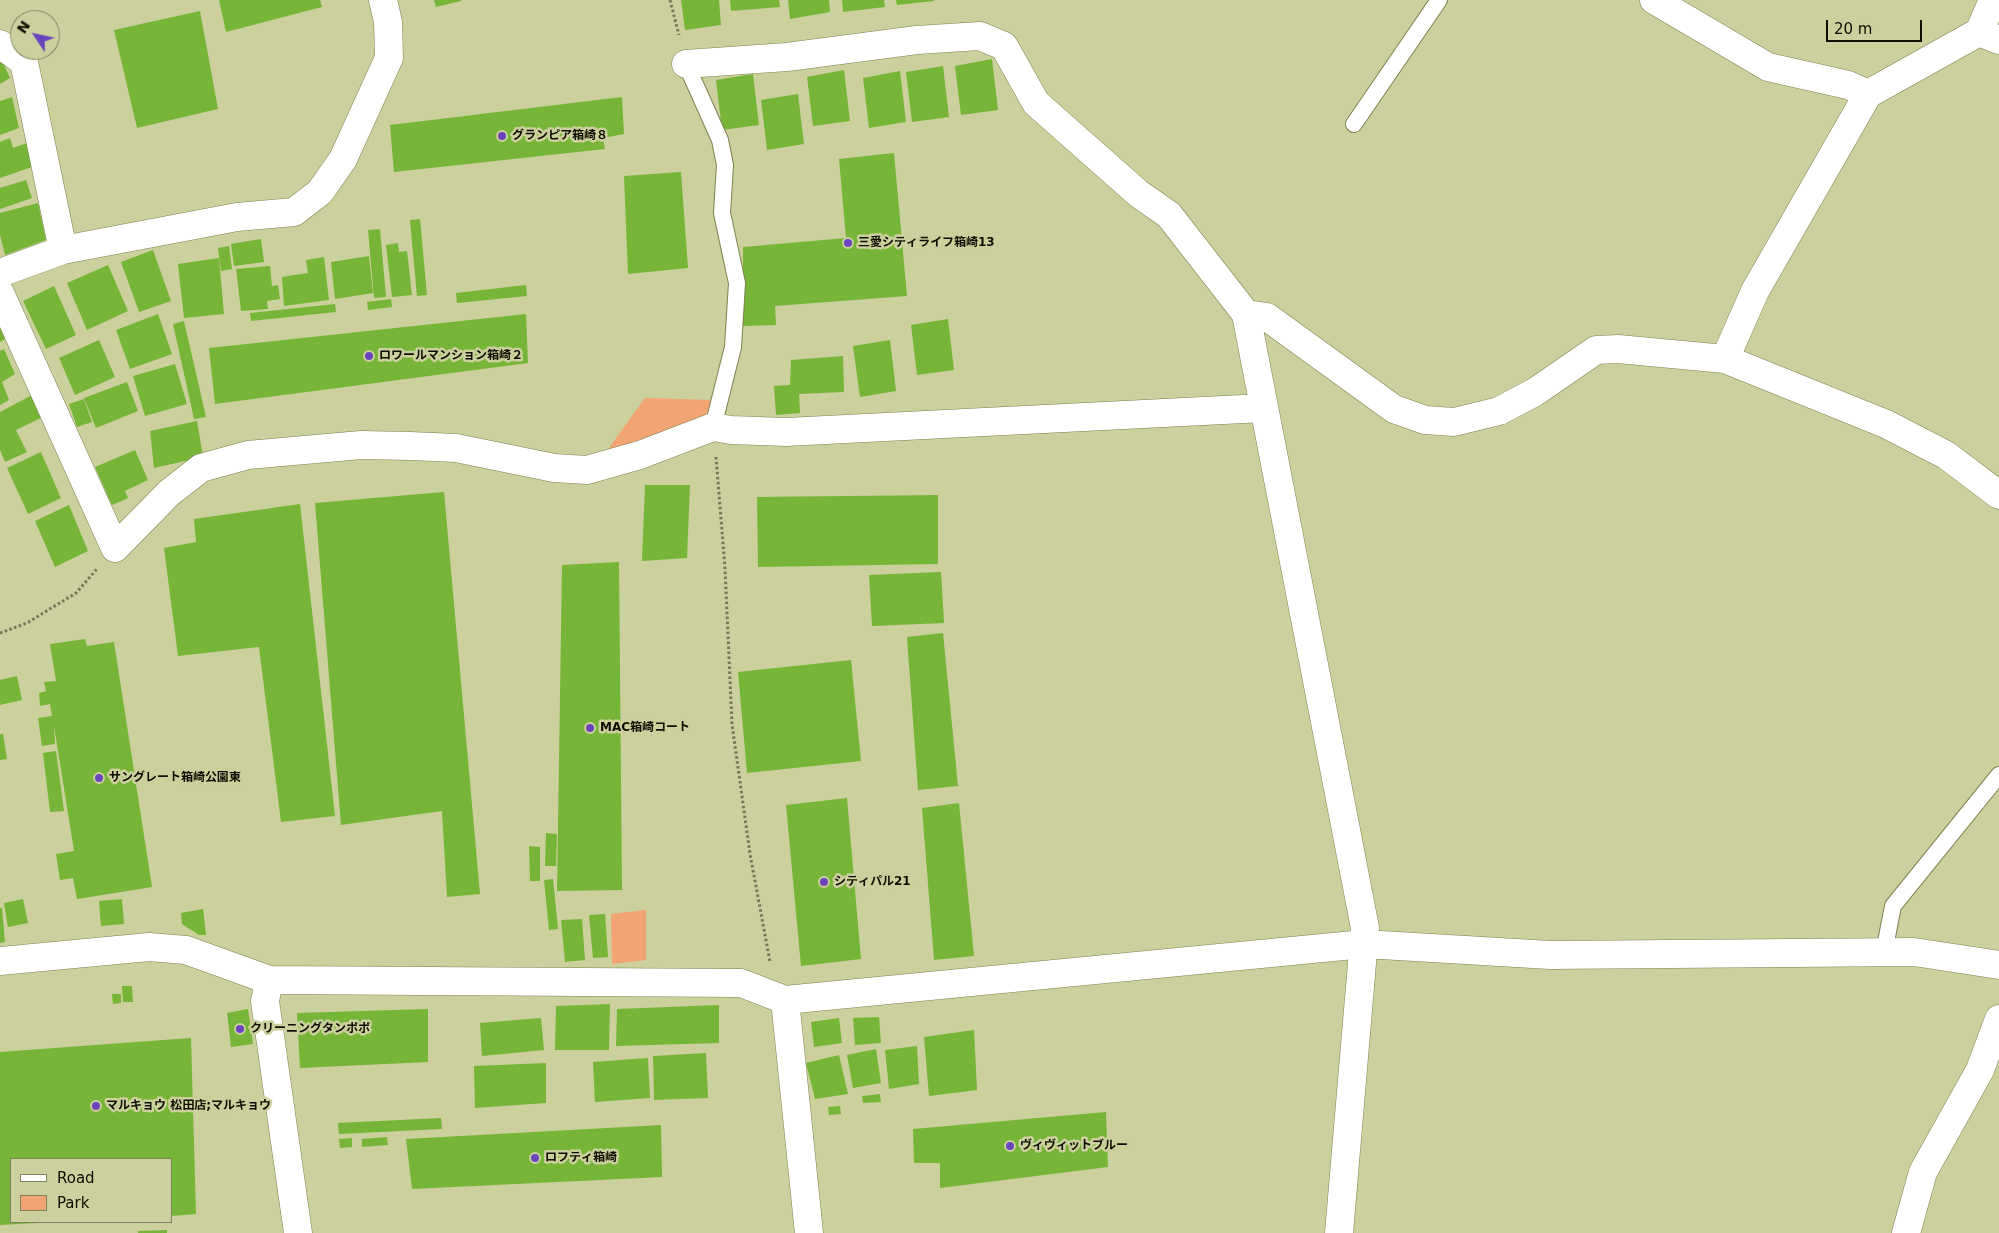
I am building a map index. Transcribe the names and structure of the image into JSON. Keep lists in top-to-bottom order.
{
  "places": [
    "グランピア箱崎８",
    "三愛シティライフ箱崎13",
    "ロワールマンション箱崎２",
    "MAC箱崎コート",
    "サングレート箱崎公園東",
    "シティパル21",
    "クリーニングタンポポ",
    "マルキョウ 松田店;マルキョウ",
    "ヴィヴィットブルー",
    "ロフティ箱崎"
  ],
  "legend": ["Road", "Park"],
  "scale_bar": "20 m",
  "north": "top left"
}
